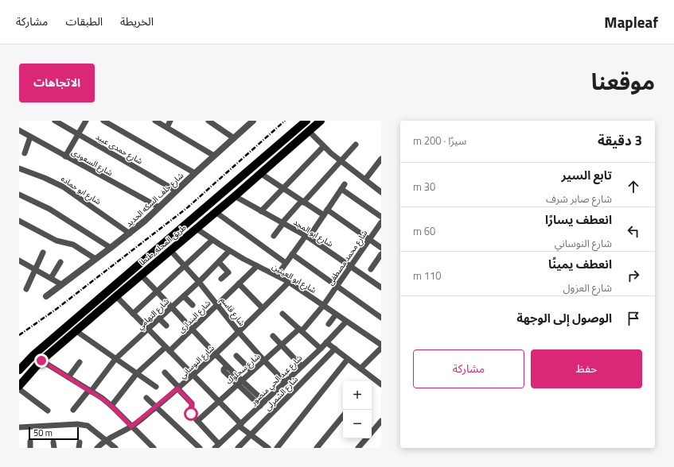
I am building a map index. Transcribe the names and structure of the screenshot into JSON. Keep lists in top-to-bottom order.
{
  "streets": {
    "main road": ["طريق المحله, طنطا"],
    "street": [
      "شارع حمدى عبيد",
      "شارع السعودى",
      "شارع ابو حماده",
      "شارع خلف السكه الحديد",
      "شارع ابو المجد",
      "شارع محمد مصطفى",
      "شارع ابو العينين",
      "شارع قاسم",
      "شارع التهامي",
      "شارع البندارى",
      "شارع النوساني",
      "شارع سحلوك",
      "شارع عبد الحي منصور",
      "شارع الشمرلى"
    ]
  },
  "crossings": [
    ["شارع حمدى عبيد", "شارع خلف السكه الحديد"],
    ["شارع السعودى", "شارع خلف السكه الحديد"],
    ["شارع ابو حماده", "شارع خلف السكه الحديد"],
    ["شارع ابو المجد", "طريق المحله, طنطا"],
    ["شارع ابو المجد", "شارع محمد مصطفى"],
    ["طريق المحله, طنطا", "شارع ابو العينين"],
    ["طريق المحله, طنطا", "شارع قاسم"],
    ["شارع محمد مصطفى", "شارع ابو العينين"],
    ["شارع محمد مصطفى", "شارع سحلوك"],
    ["شارع ابو العينين", "شارع التهامي"],
    ["شارع ابو العينين", "شارع البندارى"],
    ["شارع ابو العينين", "شارع النوساني"],
    ["شارع ابو العينين", "شارع عبد الحي منصور"],
    ["شارع قاسم", "شارع التهامي"],
    ["شارع قاسم", "شارع البندارى"],
    ["شارع قاسم", "شارع النوساني"],
    ["شارع قاسم", "شارع سحلوك"],
    ["شارع قاسم", "شارع عبد الحي منصور"]
  ],
  "scale_bar": "50 m",
  "page": {
    "header": "Mapleaf",
    "nav": ["الخريطة", "الطبقات", "مشاركة"],
    "title": "موقعنا",
    "buttons": [
      "الاتجاهات",
      ["حفظ", "مشاركة"]
    ],
    "heading": ["3 دقيقة", "سيرًا · 200 m"],
    "list": [
      ["تابع السير", "شارع صابر شرف", "30 m"],
      ["انعطف يسارًا", "شارع النوساني", "60 m"],
      ["انعطف يمينًا", "شارع العزول", "110 m"],
      "الوصول إلى الوجهة"
    ],
    "map_buttons": ["+", "−"],
    "scale": "50 m"
  }
}
